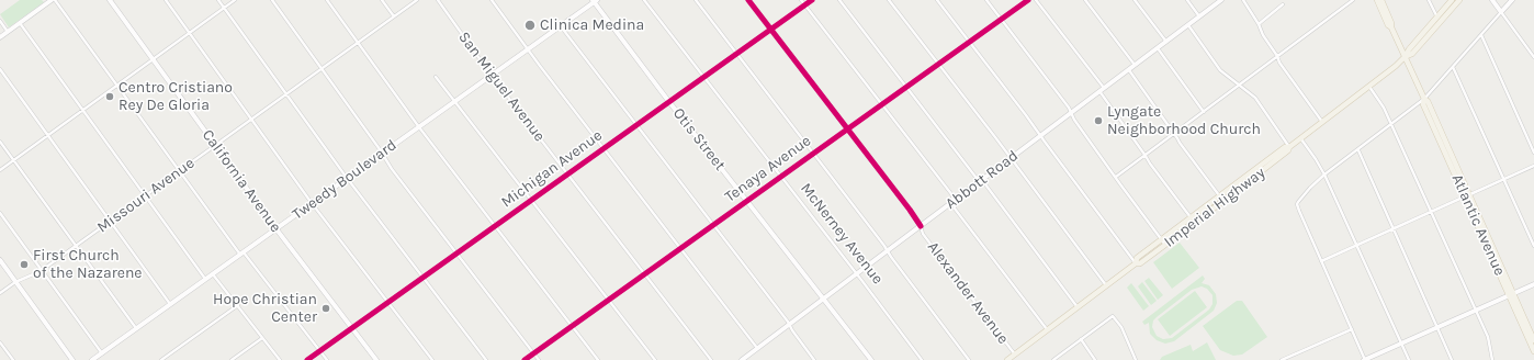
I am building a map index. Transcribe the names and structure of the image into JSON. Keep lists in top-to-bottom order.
{
  "streets": {
    "main road": [
      "Otis Street",
      "Tweedy Boulevard",
      "Abbott Road",
      "California Avenue",
      "Imperial Highway",
      "Atlantic Avenue",
      "Alexander Avenue"
    ],
    "street": [
      "San Miguel Avenue",
      "Michigan Avenue",
      "Tenaya Avenue",
      "Missouri Avenue",
      "McNerney Avenue"
    ]
  },
  "crossings": [
    ["San Miguel Avenue", "Michigan Avenue"],
    ["San Miguel Avenue", "Tenaya Avenue"],
    ["San Miguel Avenue", "Tweedy Boulevard"],
    ["Otis Street", "Michigan Avenue"],
    ["Otis Street", "Tenaya Avenue"],
    ["Otis Street", "Tweedy Boulevard"],
    ["Otis Street", "Abbott Road"],
    ["Michigan Avenue", "California Avenue"],
    ["Michigan Avenue", "McNerney Avenue"],
    ["Michigan Avenue", "Alexander Avenue"],
    ["Tenaya Avenue", "McNerney Avenue"],
    ["Tenaya Avenue", "Alexander Avenue"],
    ["Tweedy Boulevard", "California Avenue"],
    ["Abbott Road", "McNerney Avenue"],
    ["Abbott Road", "Alexander Avenue"],
    ["California Avenue", "Missouri Avenue"],
    ["Imperial Highway", "Atlantic Avenue"],
    ["Imperial Highway", "Alexander Avenue"]
  ],
  "places": [
    "Clinica Medina",
    "Centro Cristiano Rey De Gloria",
    "Lyngate Neighborhood Church",
    "First Church of the Nazarene",
    "Hope Christian Center"
  ]
}
